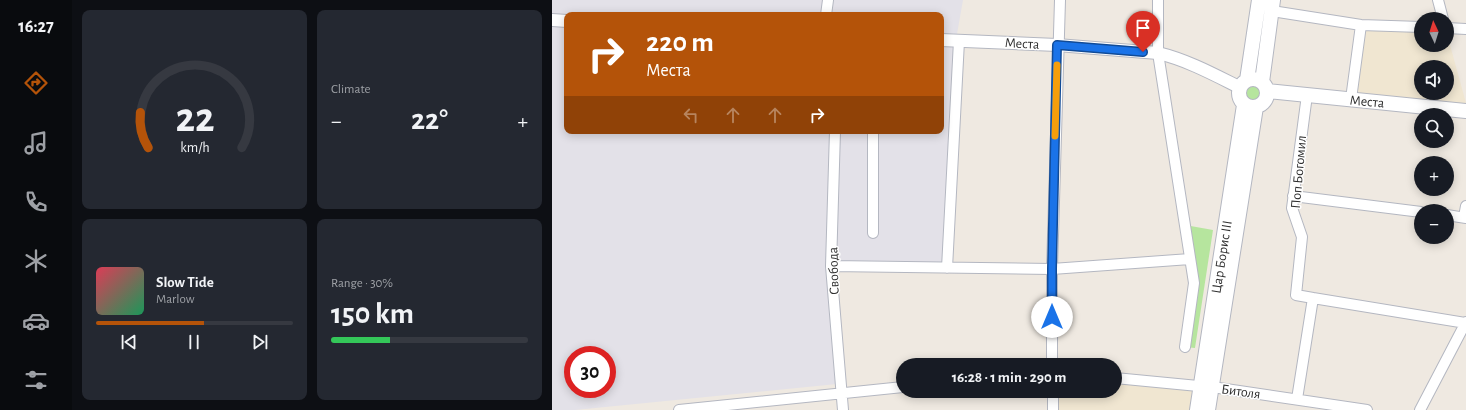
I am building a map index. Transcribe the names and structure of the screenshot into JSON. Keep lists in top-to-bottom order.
{
  "streets": {
    "main road": ["Места", "Цар Борис III"],
    "street": ["Поп Богомил", "Свобода", "Битоля"]
  },
  "crossings": [
    ["Места", "Поп Богомил"],
    ["Места", "Цар Борис III"],
    ["Цар Борис III", "Битоля"]
  ],
  "north": "top",
  "page": {
    "tabs": "16:27",
    "tile": [
      "Climate",
      ["Range · 30%", "150 km"]
    ],
    "map_buttons": ["+", "−"],
    "turn": ["220 m", "Места"],
    "heat": ["−", "22°", "+"],
    "song": ["Slow Tide", "Marlow"],
    "limit": "30",
    "trip": "16:28 · 1 min · 290 m",
    "gauge": ["22", "km/h"]
  }
}
